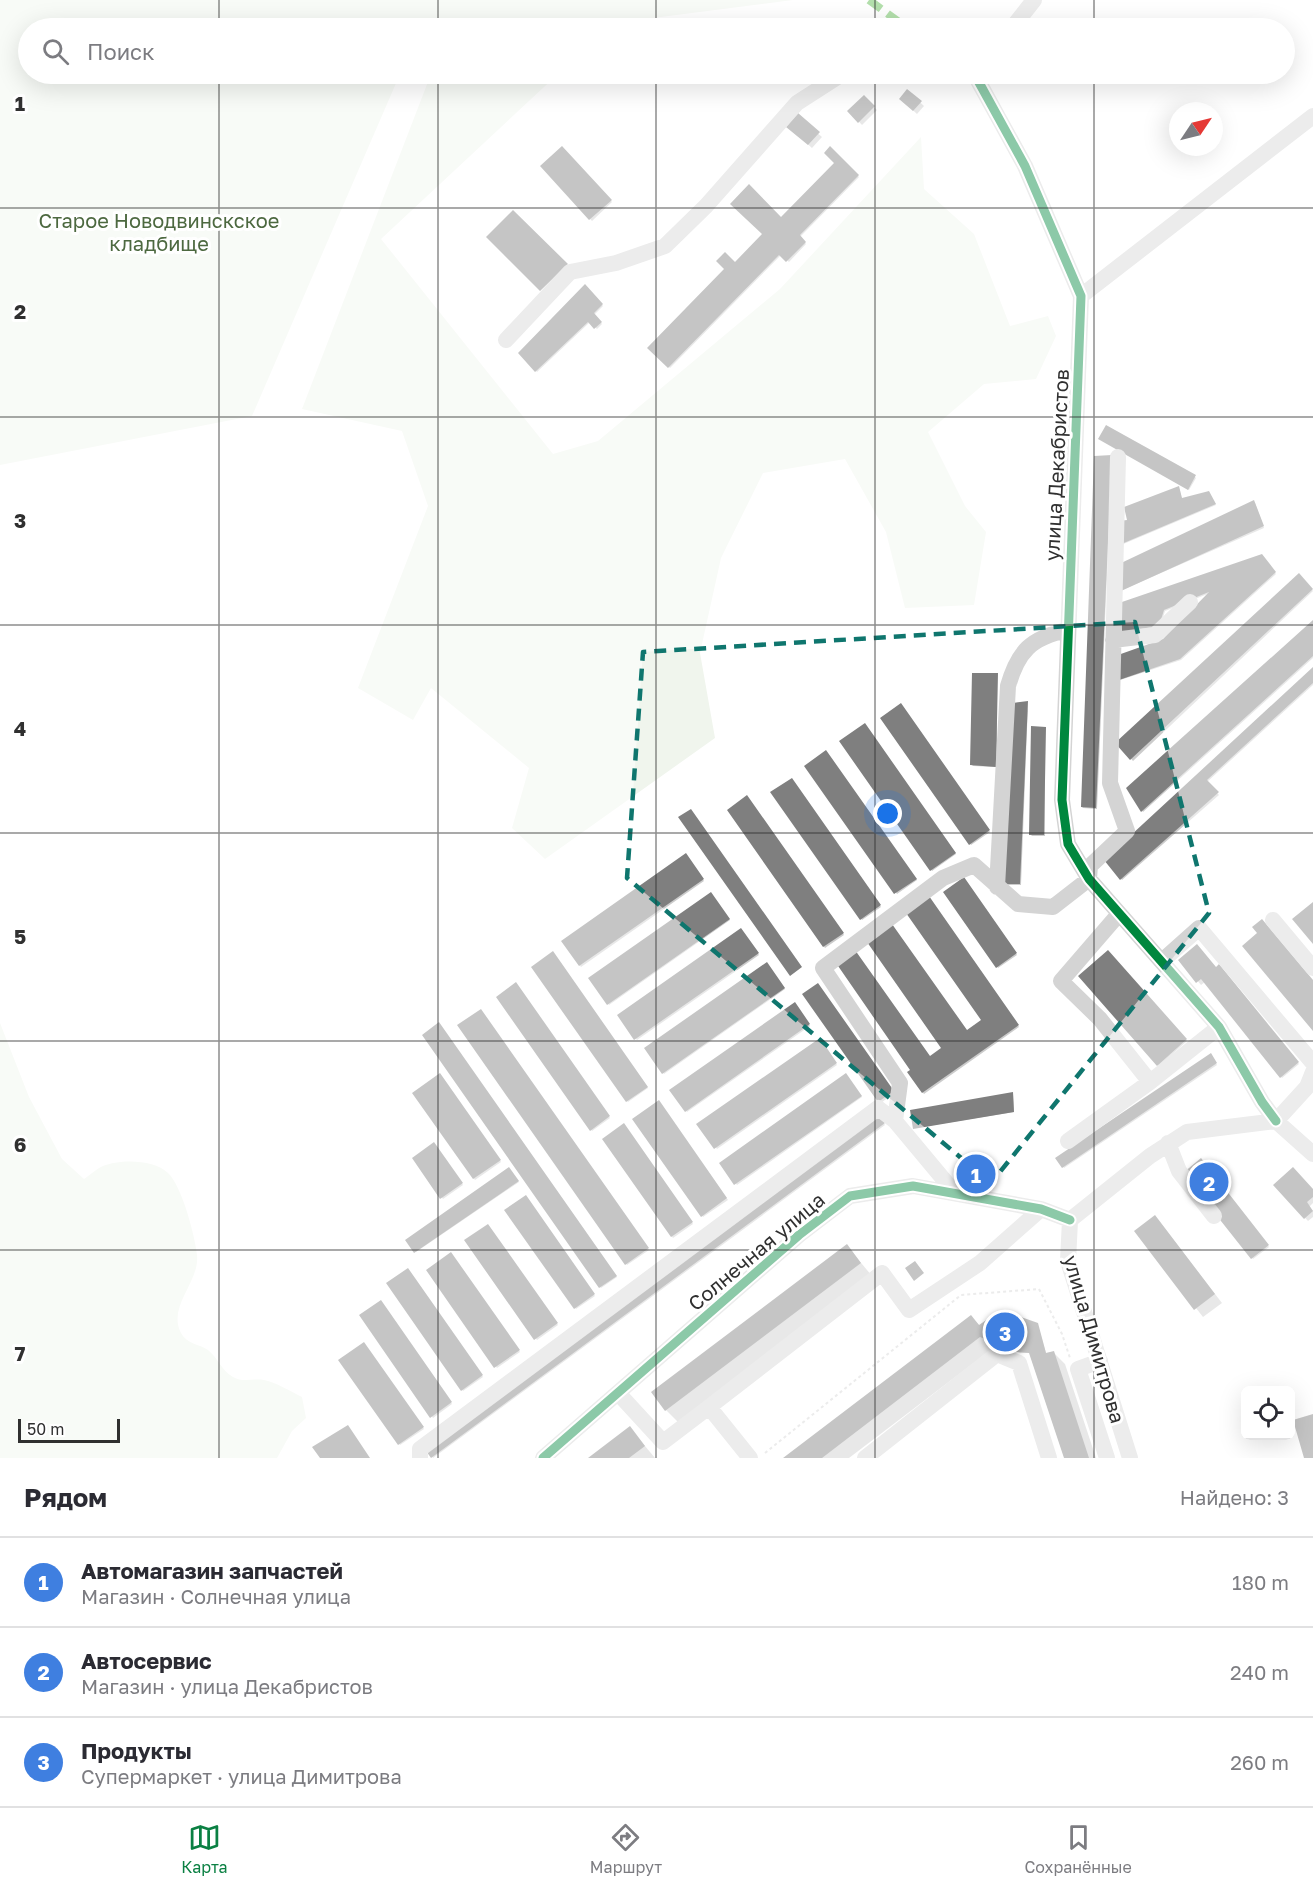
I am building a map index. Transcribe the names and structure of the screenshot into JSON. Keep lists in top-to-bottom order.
{
  "streets": {
    "street": ["улица Декабристов", "Солнечная улица", "улица Димитрова"]
  },
  "crossings": [
    ["Солнечная улица", "улица Димитрова"]
  ],
  "parks": ["Старое Новодвинскское кладбище"],
  "scale_bar": "50 m",
  "north": "top right",
  "page": {
    "search": "Поиск",
    "pins": ["1", "2", "3"],
    "scale": "50 m",
    "heading": ["Рядом", "Найдено: 3"],
    "list": [
      {
        "mark": "1",
        "name": "Автомагазин запчастей",
        "note": "Магазин · Солнечная улица",
        "value": "180 m"
      },
      {
        "mark": "2",
        "name": "Автосервис",
        "note": "Магазин · улица Декабристов",
        "value": "240 m"
      },
      {
        "mark": "3",
        "name": "Продукты",
        "note": "Супермаркет · улица Димитрова",
        "value": "260 m"
      }
    ],
    "nav": ["Карта", "Маршрут", "Сохранённые"]
  },
  "grid": {
    "rows": [
      "1",
      "2",
      "3",
      "4",
      "5",
      "6",
      "7"
    ]
  }
}
